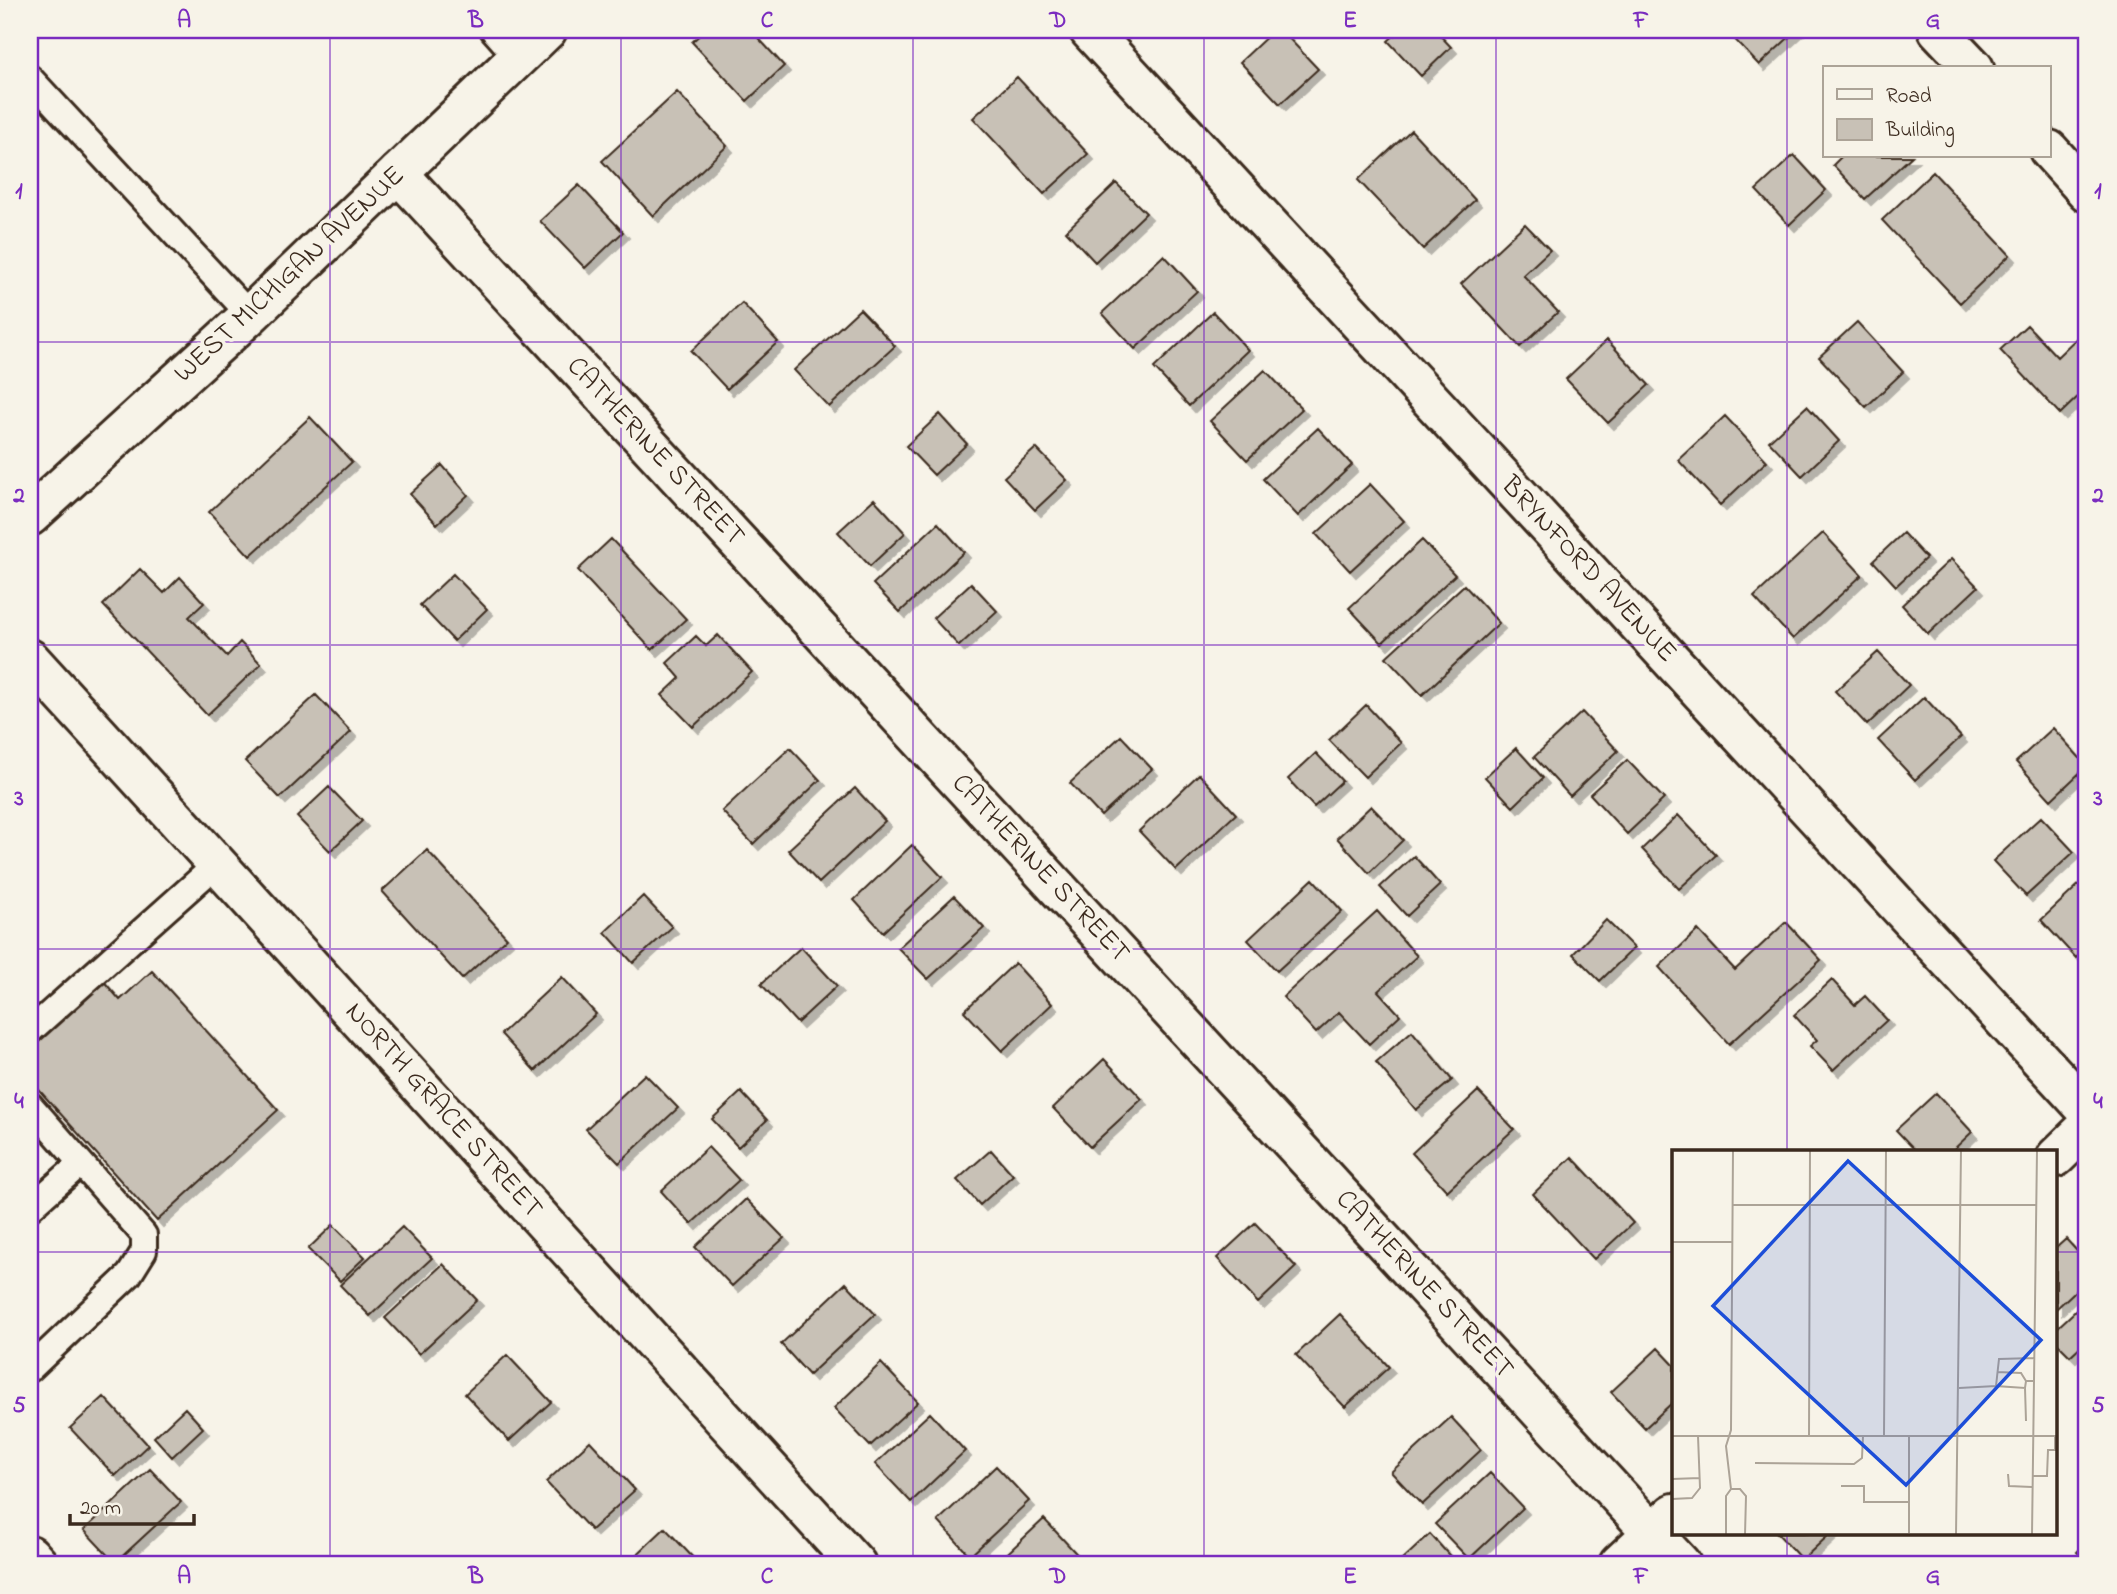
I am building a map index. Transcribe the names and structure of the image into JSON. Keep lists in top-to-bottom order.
{
  "streets": {
    "street": [
      "WEST MICHIGAN AVENUE",
      "CATHERINE STREET",
      "BRYNFORD AVENUE",
      "NORTH GRACE STREET"
    ]
  },
  "crossings": [
    ["WEST MICHIGAN AVENUE", "CATHERINE STREET"]
  ],
  "legend": ["Road", "Building"],
  "scale_bar": "20 m",
  "grid": {
    "columns": [
      "A",
      "B",
      "C",
      "D",
      "E",
      "F",
      "G"
    ],
    "rows": [
      "1",
      "2",
      "3",
      "4",
      "5"
    ]
  }
}
